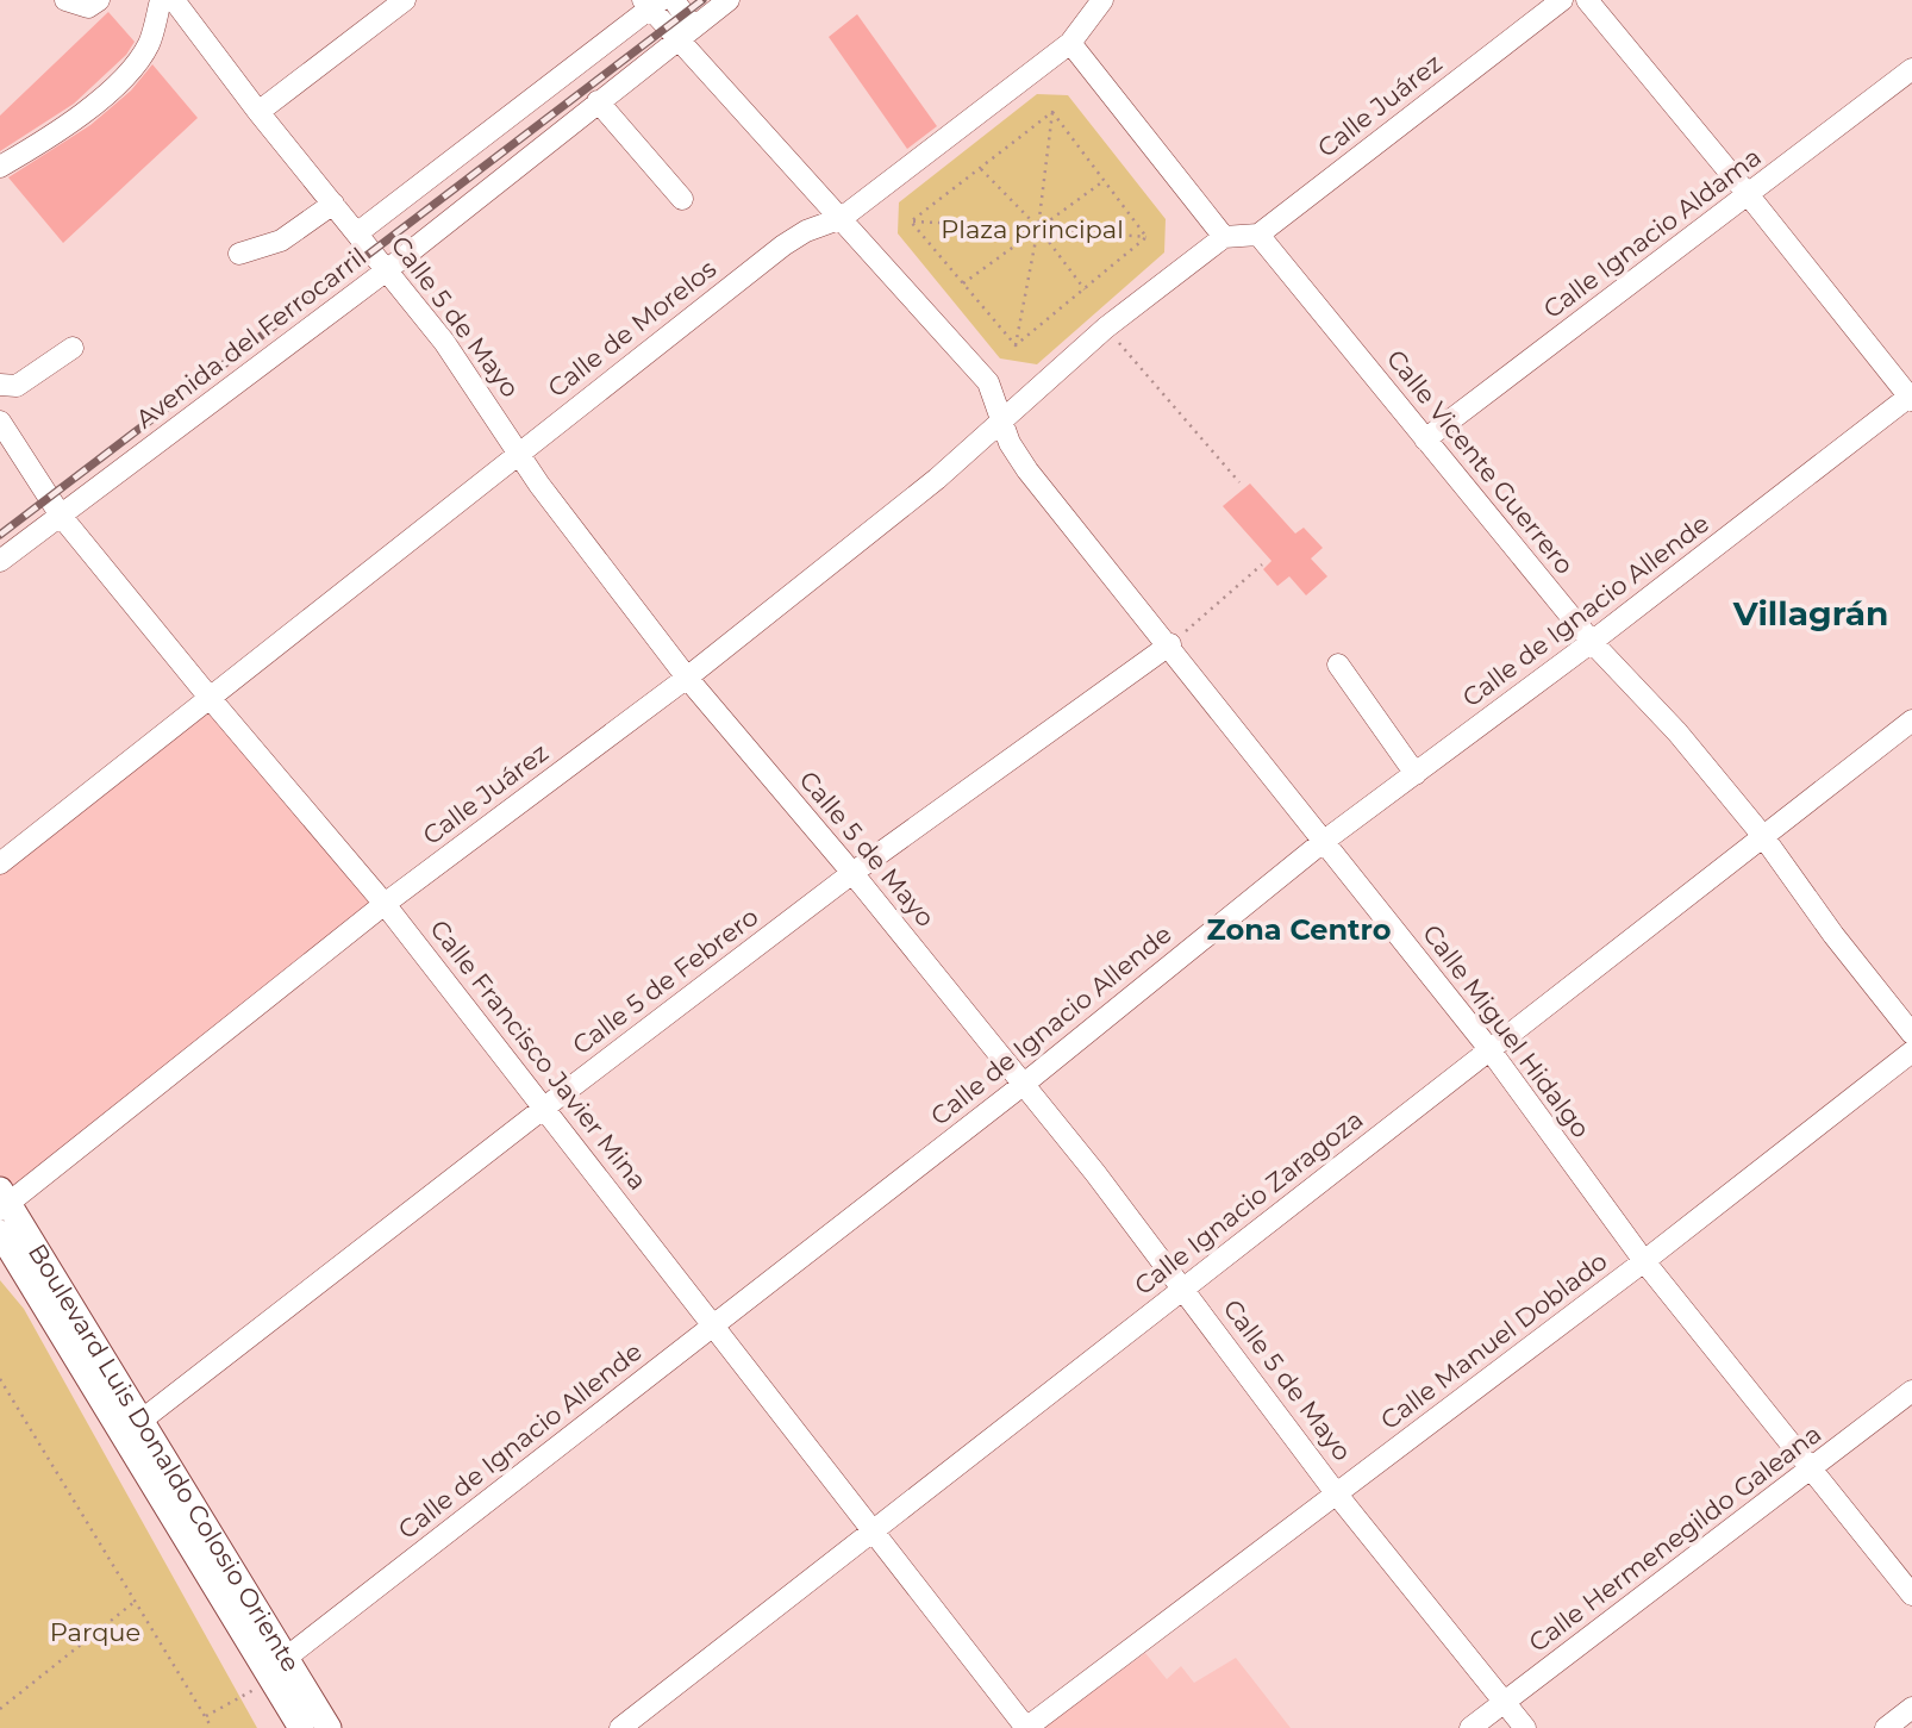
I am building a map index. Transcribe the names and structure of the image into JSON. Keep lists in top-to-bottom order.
{
  "streets": {
    "main road": ["Boulevard Luis Donaldo Colosio Oriente"],
    "street": [
      "Calle Juárez",
      "Calle Ignacio Aldama",
      "Calle 5 de Mayo",
      "Calle de Morelos",
      "Avenida del Ferrocarril",
      "Calle Vicente Guerrero",
      "Calle de Ignacio Allende",
      "Calle 5 de Febrero",
      "Calle Miguel Hidalgo",
      "Calle Francisco Javier Mina",
      "Calle Ignacio Zaragoza",
      "Calle Manuel Doblado",
      "Calle Hermenegildo Galeana"
    ]
  },
  "crossings": [
    ["Calle Juárez", "Calle 5 de Mayo"],
    ["Calle Juárez", "Calle Vicente Guerrero"],
    ["Calle Juárez", "Calle Miguel Hidalgo"],
    ["Calle Juárez", "Calle Francisco Javier Mina"],
    ["Calle Juárez", "Boulevard Luis Donaldo Colosio Oriente"],
    ["Calle Ignacio Aldama", "Calle Vicente Guerrero"],
    ["Calle 5 de Mayo", "Calle de Morelos"],
    ["Calle 5 de Mayo", "Avenida del Ferrocarril"],
    ["Calle 5 de Mayo", "Calle de Ignacio Allende"],
    ["Calle 5 de Mayo", "Calle 5 de Febrero"],
    ["Calle 5 de Mayo", "Calle Ignacio Zaragoza"],
    ["Calle 5 de Mayo", "Calle Manuel Doblado"],
    ["Calle 5 de Mayo", "Calle Hermenegildo Galeana"],
    ["Calle de Morelos", "Calle Miguel Hidalgo"],
    ["Calle de Morelos", "Calle Francisco Javier Mina"],
    ["Avenida del Ferrocarril", "Calle Francisco Javier Mina"],
    ["Calle Vicente Guerrero", "Calle de Ignacio Allende"],
    ["Calle Vicente Guerrero", "Calle Ignacio Zaragoza"],
    ["Calle de Ignacio Allende", "Calle Miguel Hidalgo"],
    ["Calle de Ignacio Allende", "Calle Francisco Javier Mina"],
    ["Calle de Ignacio Allende", "Boulevard Luis Donaldo Colosio Oriente"],
    ["Calle 5 de Febrero", "Calle Miguel Hidalgo"],
    ["Calle 5 de Febrero", "Calle Francisco Javier Mina"],
    ["Calle 5 de Febrero", "Boulevard Luis Donaldo Colosio Oriente"],
    ["Calle Miguel Hidalgo", "Calle Ignacio Zaragoza"],
    ["Calle Miguel Hidalgo", "Calle Manuel Doblado"],
    ["Calle Miguel Hidalgo", "Calle Hermenegildo Galeana"],
    ["Calle Francisco Javier Mina", "Calle Ignacio Zaragoza"],
    ["Calle Francisco Javier Mina", "Calle Manuel Doblado"]
  ],
  "districts": ["Villagrán", "Zona Centro"],
  "parks": ["Plaza principal", "Parque"]
}
